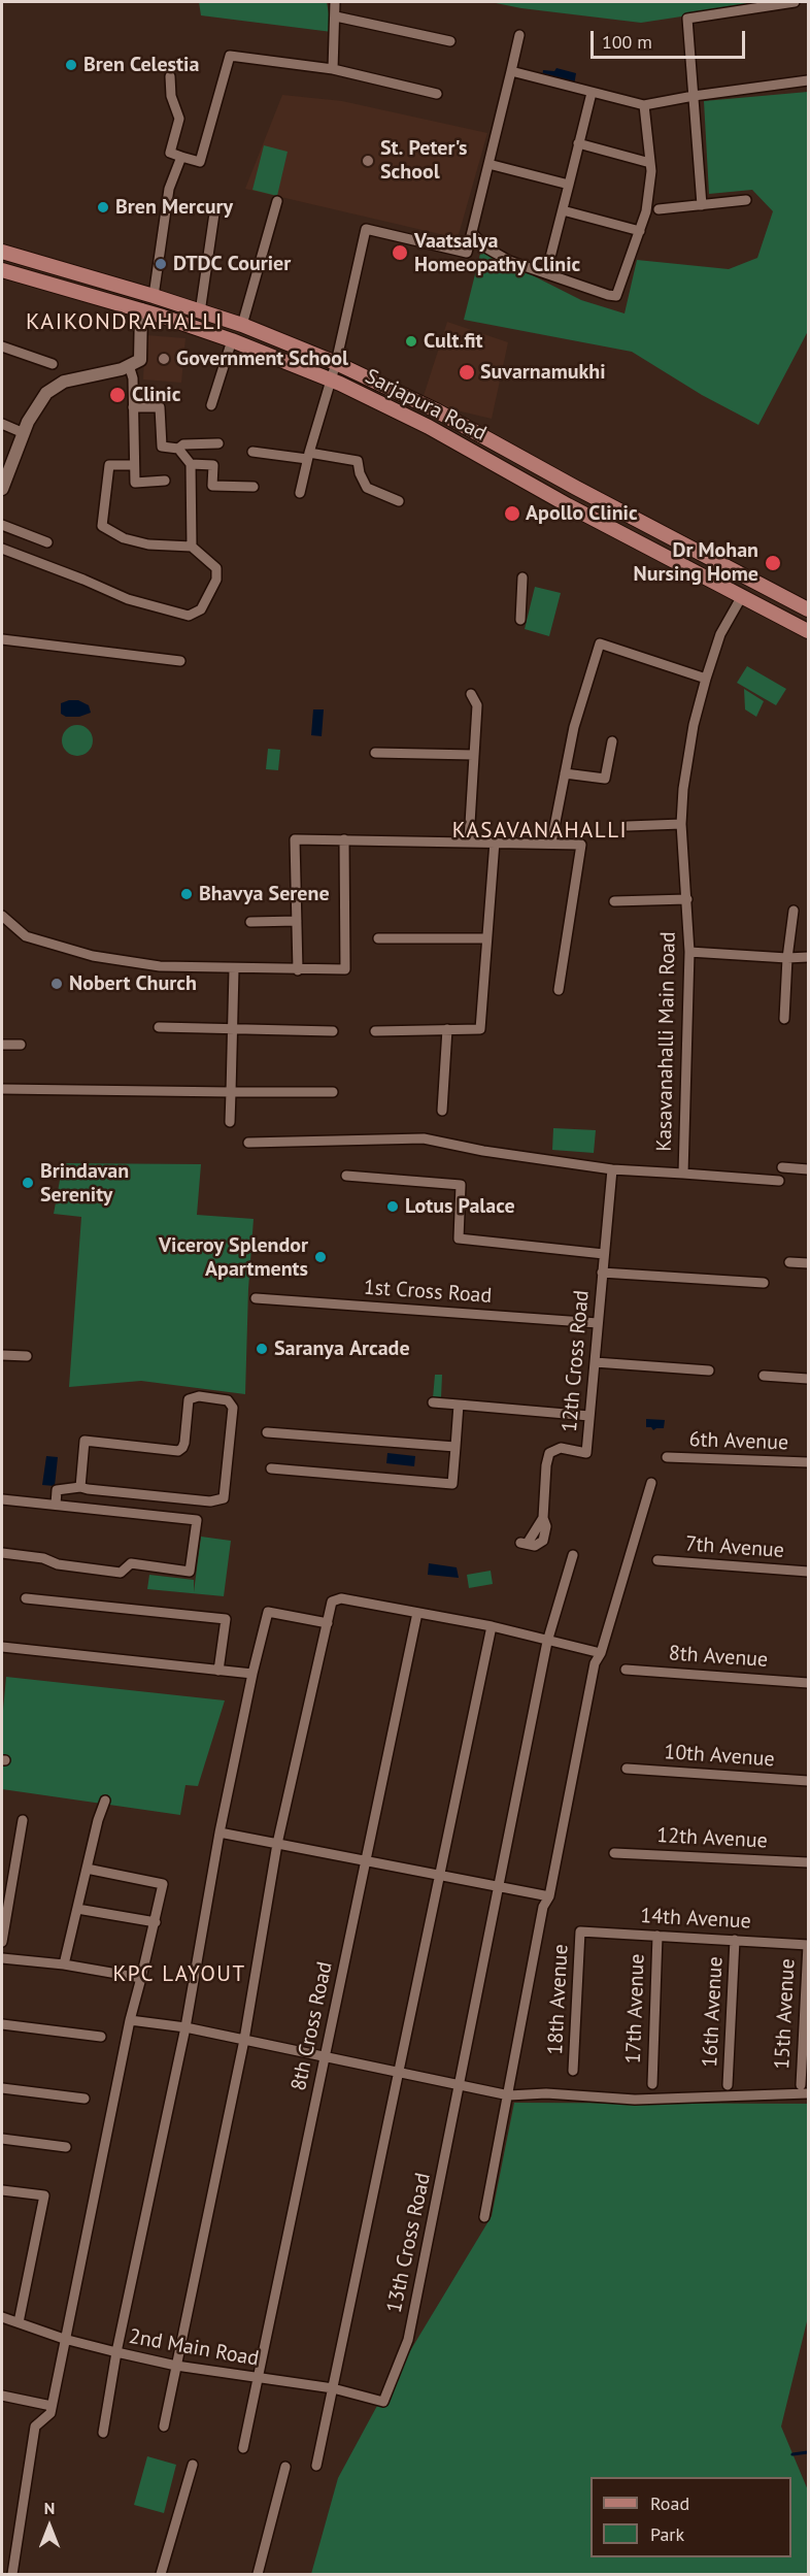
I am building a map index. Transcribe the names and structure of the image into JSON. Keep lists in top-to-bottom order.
{
  "streets": {
    "main road": ["Sarjapura Road"],
    "street": [
      "Kasavanahalli Main Road",
      "1st Cross Road",
      "12th Cross Road",
      "6th Avenue",
      "7th Avenue",
      "8th Avenue",
      "10th Avenue",
      "12th Avenue",
      "14th Avenue",
      "18th Avenue",
      "17th Avenue",
      "16th Avenue",
      "15th Avenue",
      "8th Cross Road",
      "13th Cross Road",
      "2nd Main Road"
    ]
  },
  "crossings": [
    ["Sarjapura Road", "Kasavanahalli Main Road"],
    ["Kasavanahalli Main Road", "12th Cross Road"],
    ["1st Cross Road", "12th Cross Road"],
    ["14th Avenue", "18th Avenue"],
    ["14th Avenue", "17th Avenue"],
    ["14th Avenue", "16th Avenue"],
    ["14th Avenue", "15th Avenue"],
    ["8th Cross Road", "2nd Main Road"],
    ["13th Cross Road", "2nd Main Road"]
  ],
  "districts": ["KAIKONDRAHALLI", "KASAVANAHALLI", "KPC LAYOUT"],
  "places": [
    "Bren Celestia",
    "St. Peter's School",
    "Bren Mercury",
    "Vaatsalya Homeopathy Clinic",
    "DTDC Courier",
    "Cult.fit",
    "Government School",
    "Suvarnamukhi",
    "Clinic",
    "Apollo Clinic",
    "Dr Mohan Nursing Home",
    "Bhavya Serene",
    "Nobert Church",
    "Brindavan Serenity",
    "Lotus Palace",
    "Viceroy Splendor Apartments",
    "Saranya Arcade"
  ],
  "legend": ["Road", "Park"],
  "scale_bar": "100 m",
  "north": "top"
}
